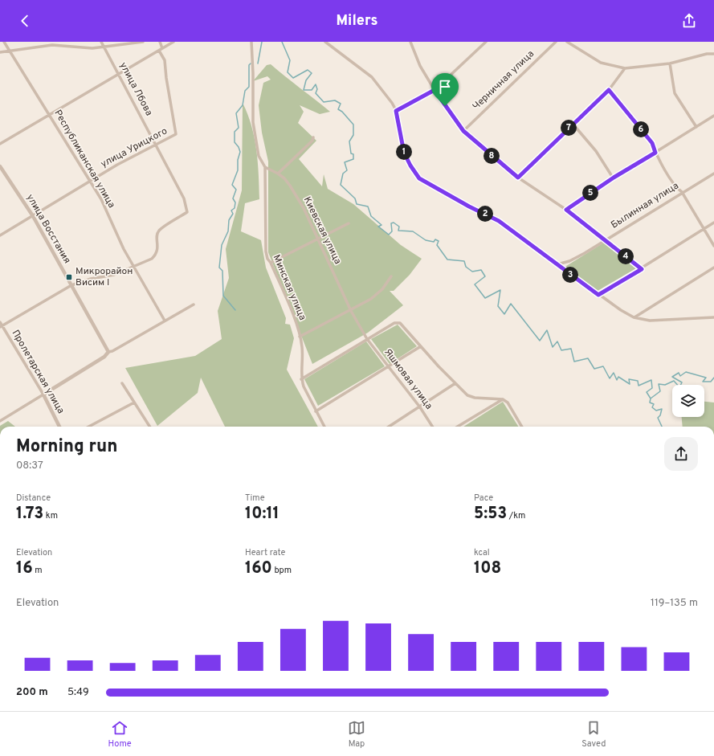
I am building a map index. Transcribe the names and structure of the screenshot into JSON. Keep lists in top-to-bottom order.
{
  "streets": {
    "street": [
      "Черничная улица",
      "улица Лбова",
      "улица Урицкого",
      "Республиканская улица",
      "Былинная улица",
      "улица Восстания",
      "Киевская улица",
      "Минская улица",
      "Пролетарская улица",
      "Яшмовая улица"
    ]
  },
  "crossings": [
    ["улица Лбова", "улица Урицкого"],
    ["улица Лбова", "Республиканская улица"],
    ["улица Урицкого", "Республиканская улица"],
    ["улица Урицкого", "улица Восстания"],
    ["Киевская улица", "Минская улица"],
    ["Киевская улица", "Яшмовая улица"]
  ],
  "places": {
    "transit": ["Микрорайон Висим I"]
  },
  "page": {
    "header": "Milers",
    "pins": [
      "7",
      "6",
      "1",
      "8",
      "5",
      "2",
      "4",
      "3"
    ],
    "heading": ["Morning run", "08:37"],
    "stats": [
      ["Distance", "1.73 km"],
      ["Time", "10:11"],
      ["Pace", "5:53 /km"],
      ["Elevation", "16 m"],
      ["Heart rate", "160 bpm"],
      ["kcal", "108"]
    ],
    "chart": ["Elevation", "119–135 m"],
    "list": [
      {
        "name": "200 m",
        "note": "5:49"
      }
    ],
    "tabs": ["Home", "Map", "Saved"]
  }
}
